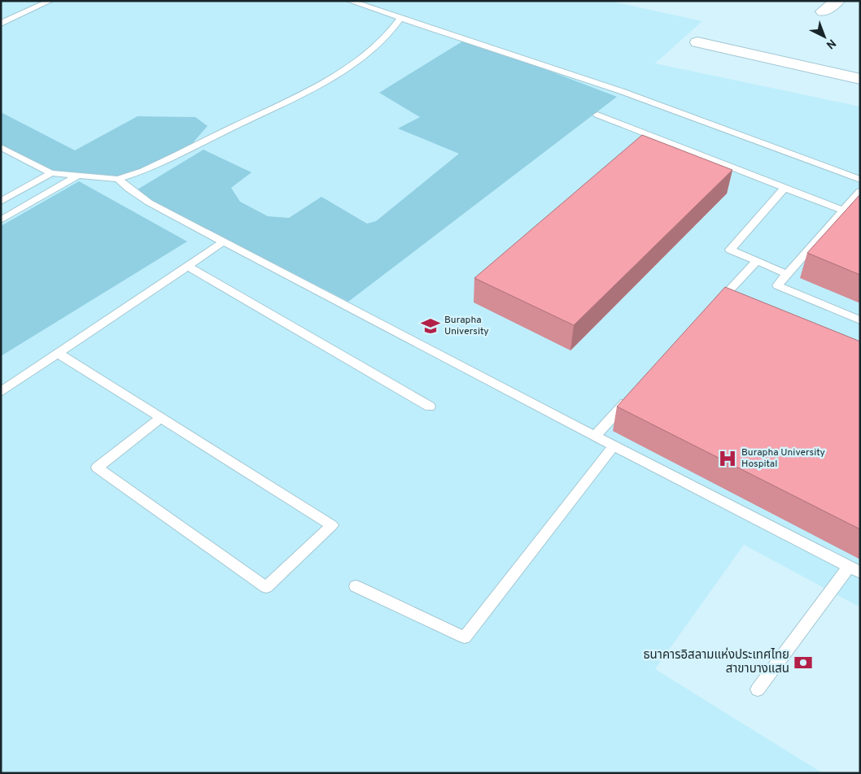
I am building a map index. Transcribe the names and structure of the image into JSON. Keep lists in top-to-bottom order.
{
  "places": {
    "school or university": ["Burapha University"],
    "hospital": ["Burapha University Hospital"],
    "bank": ["ธนาคารอิสลามแห่งประเทศไทย สาขาบางแสน"]
  },
  "north": "bottom right"
}
